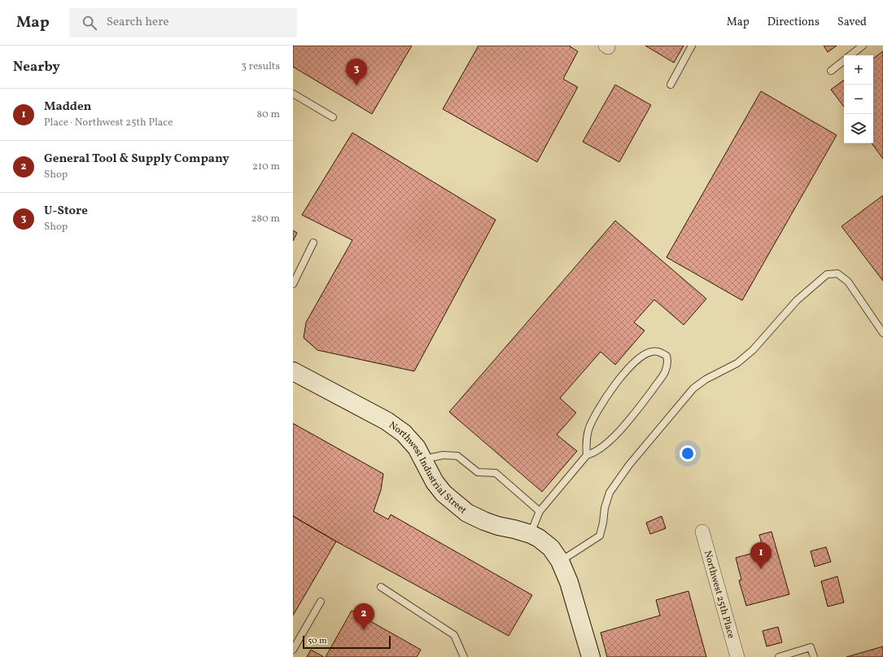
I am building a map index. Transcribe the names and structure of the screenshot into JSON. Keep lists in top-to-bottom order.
{
  "streets": {
    "street": ["Northwest Industrial Street", "Northwest 25th Place"]
  },
  "scale_bar": "50 m",
  "page": {
    "header": "Map",
    "search": "Search here",
    "nav": ["Map", "Directions", "Saved"],
    "heading": ["Nearby", "3 results"],
    "map_buttons": ["+", "−"],
    "pins": ["3", "1", "2"],
    "list": [
      {
        "mark": "1",
        "name": "Madden",
        "note": "Place · Northwest 25th Place",
        "value": "80 m"
      },
      {
        "mark": "2",
        "name": "General Tool & Supply Company",
        "note": "Shop",
        "value": "210 m"
      },
      {
        "mark": "3",
        "name": "U-Store",
        "note": "Shop",
        "value": "280 m"
      }
    ],
    "scale": "50 m"
  }
}
